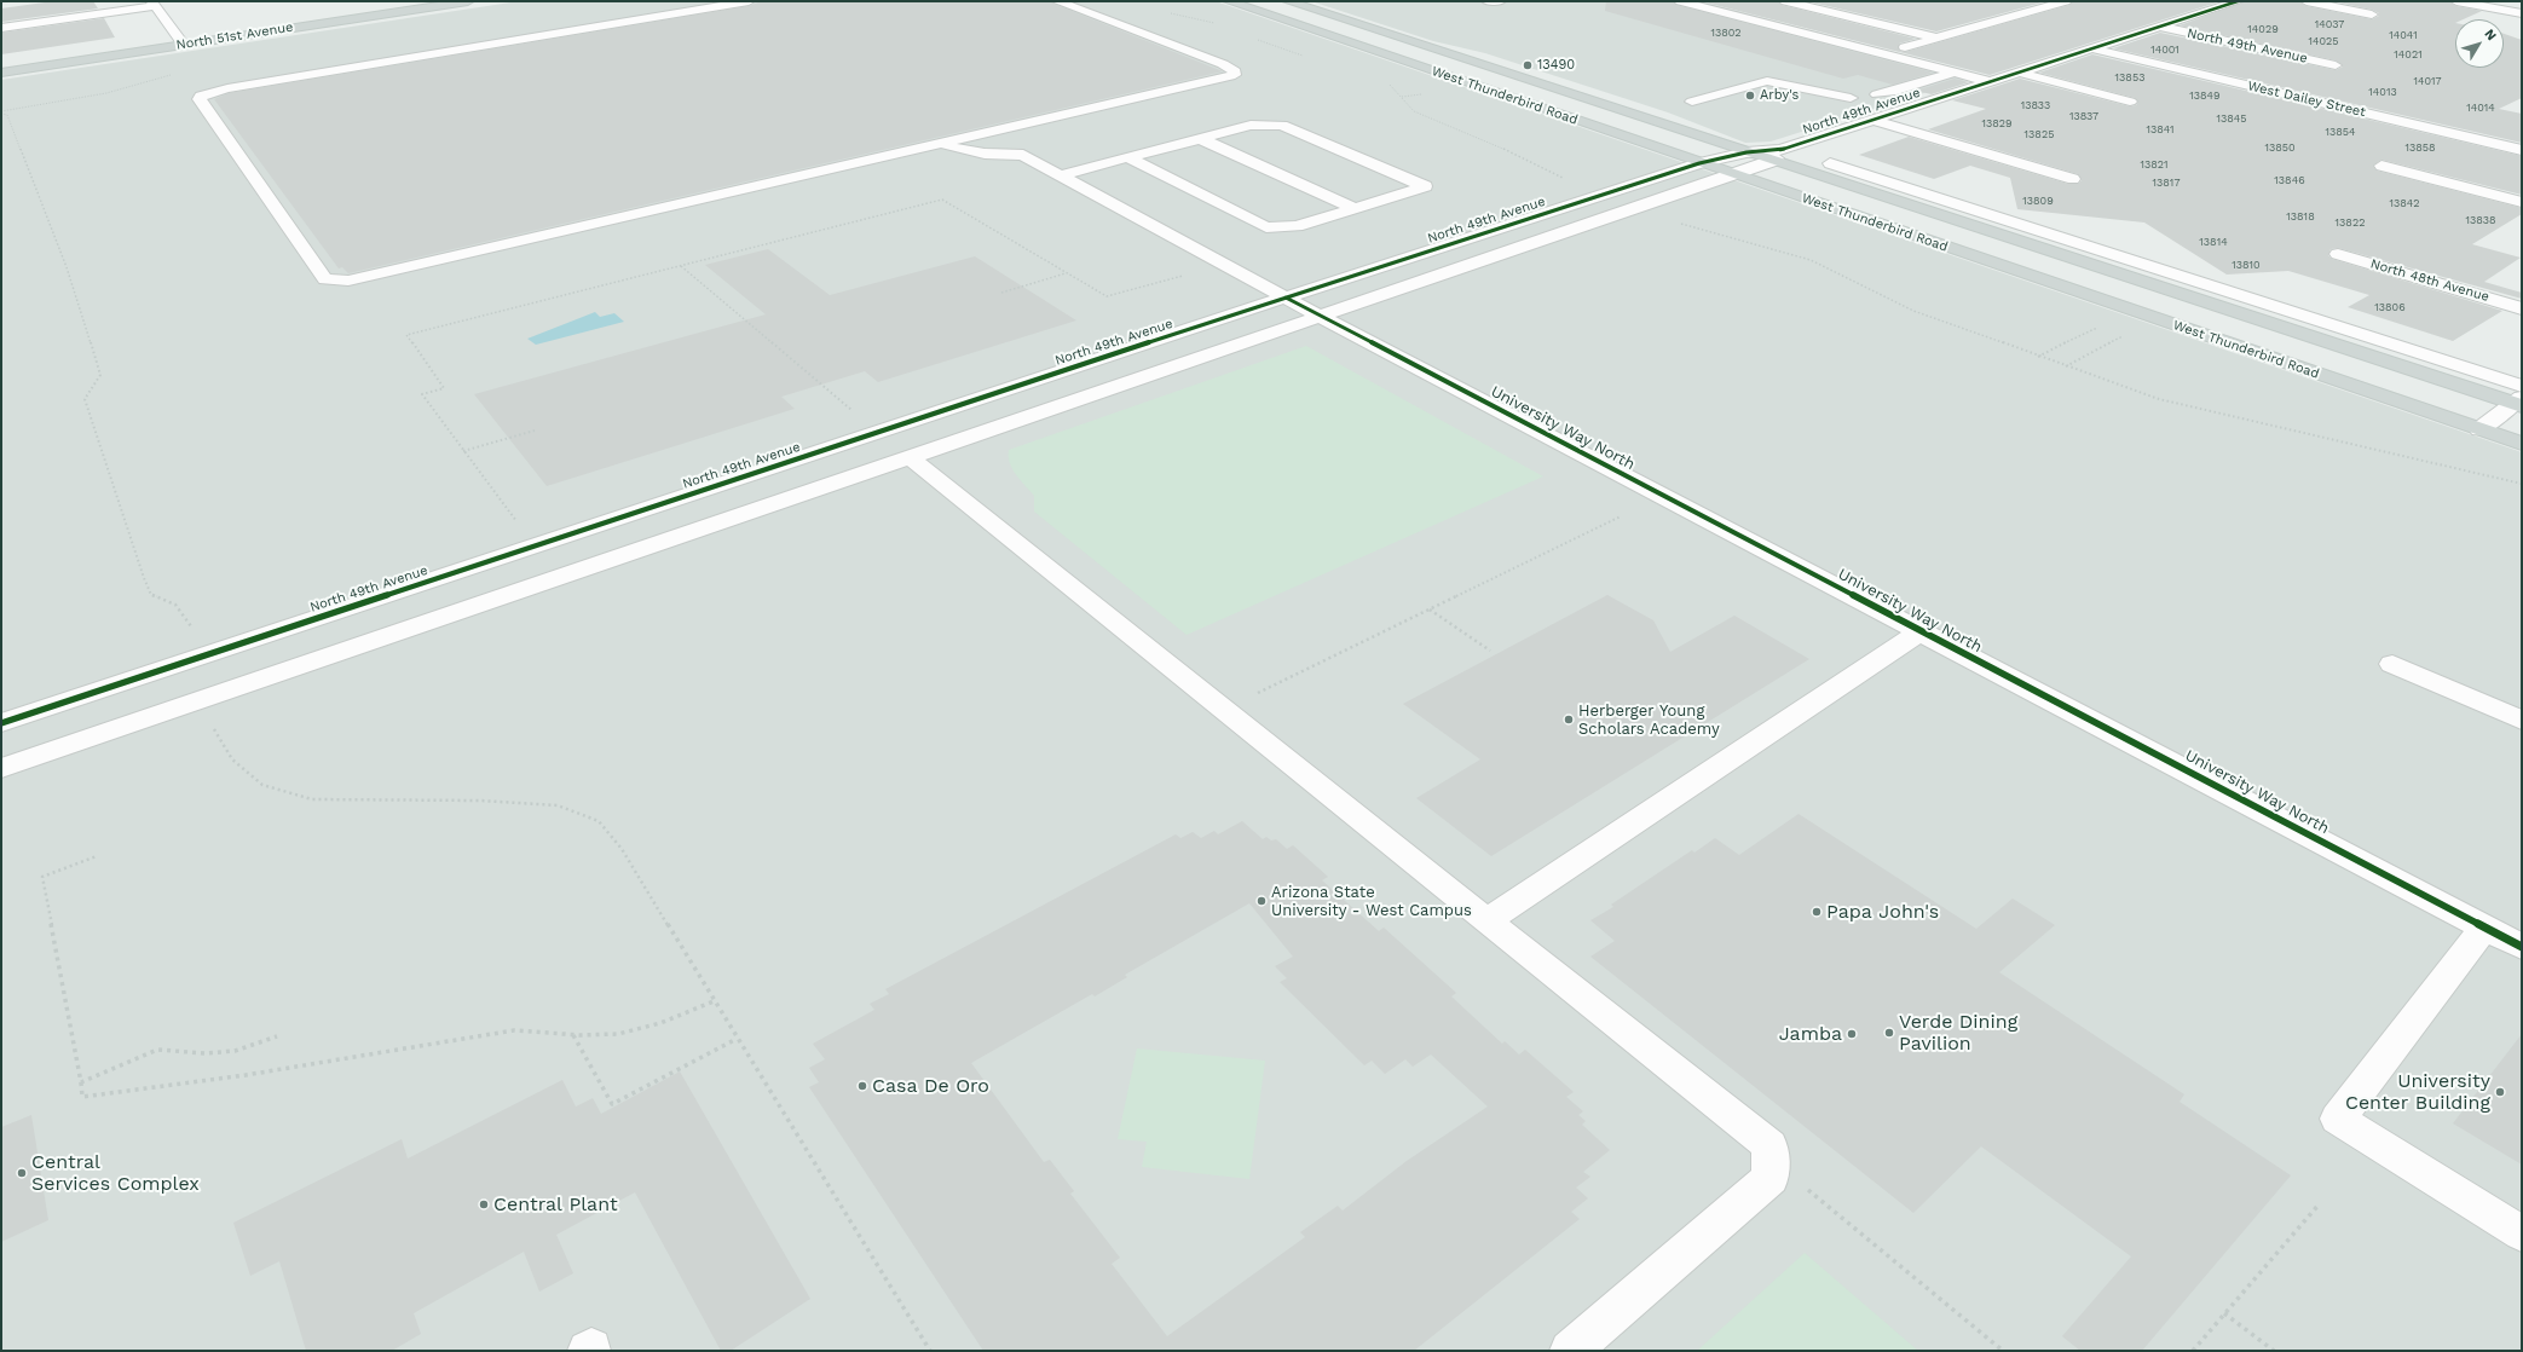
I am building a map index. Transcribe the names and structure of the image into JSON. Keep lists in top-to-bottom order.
{
  "streets": {
    "main road": ["North 51st Avenue", "West Thunderbird Road"],
    "street": [
      "North 49th Avenue",
      "West Dailey Street",
      "North 48th Avenue",
      "University Way North"
    ]
  },
  "crossings": [
    ["North 49th Avenue", "West Thunderbird Road"],
    ["North 49th Avenue", "West Dailey Street"],
    ["North 49th Avenue", "University Way North"]
  ],
  "places": [
    "13490",
    "Arby's",
    "Herberger Young Scholars Academy",
    "Arizona State University - West Campus",
    "Papa John's",
    "Verde Dining Pavilion",
    "Jamba",
    "Casa De Oro",
    "University Center Building",
    "Central Services Complex",
    "Central Plant"
  ],
  "house_numbers": [
    "14037",
    "14029",
    "13802",
    "14041",
    "14025",
    "14001",
    "14021",
    "13853",
    "14017",
    "14013",
    "13849",
    "13833",
    "14014",
    "13837",
    "13845",
    "13829",
    "13841",
    "13854",
    "13825",
    "13850",
    "13858",
    "13821",
    "13846",
    "13817",
    "13809",
    "13842",
    "13818",
    "13838",
    "13822",
    "13814",
    "13810",
    "13806"
  ],
  "north": "top right"
}
